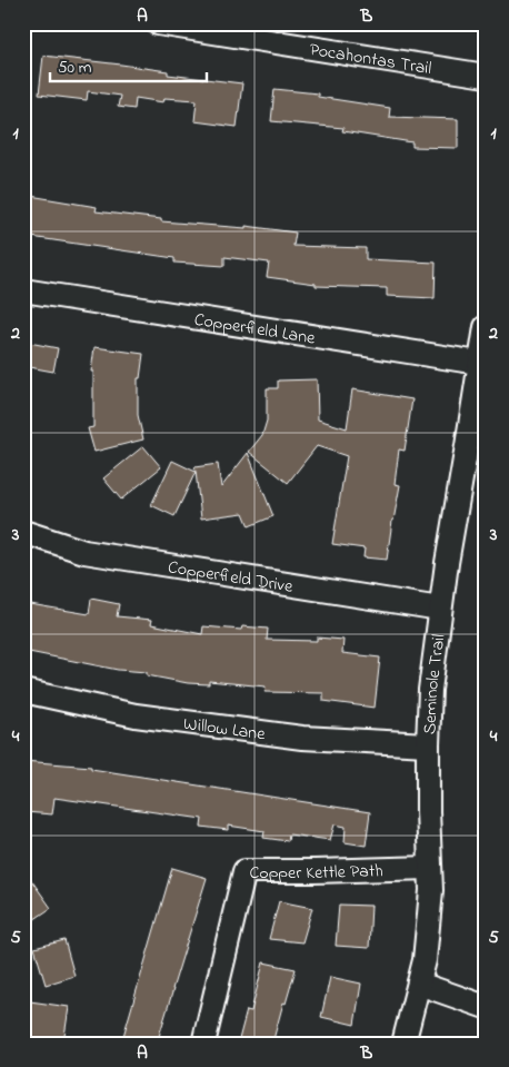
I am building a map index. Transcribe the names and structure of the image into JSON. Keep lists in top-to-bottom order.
{
  "streets": {
    "street": [
      "Pocahontas Trail",
      "Copperfield Lane",
      "Copperfield Drive",
      "Seminole Trail",
      "Willow Lane",
      "Copper Kettle Path"
    ]
  },
  "crossings": [
    ["Copperfield Lane", "Seminole Trail"],
    ["Copperfield Drive", "Seminole Trail"],
    ["Seminole Trail", "Willow Lane"],
    ["Seminole Trail", "Copper Kettle Path"]
  ],
  "scale_bar": "50 m",
  "grid": {
    "columns": ["A", "B"],
    "rows": [
      "1",
      "2",
      "3",
      "4",
      "5"
    ]
  }
}
